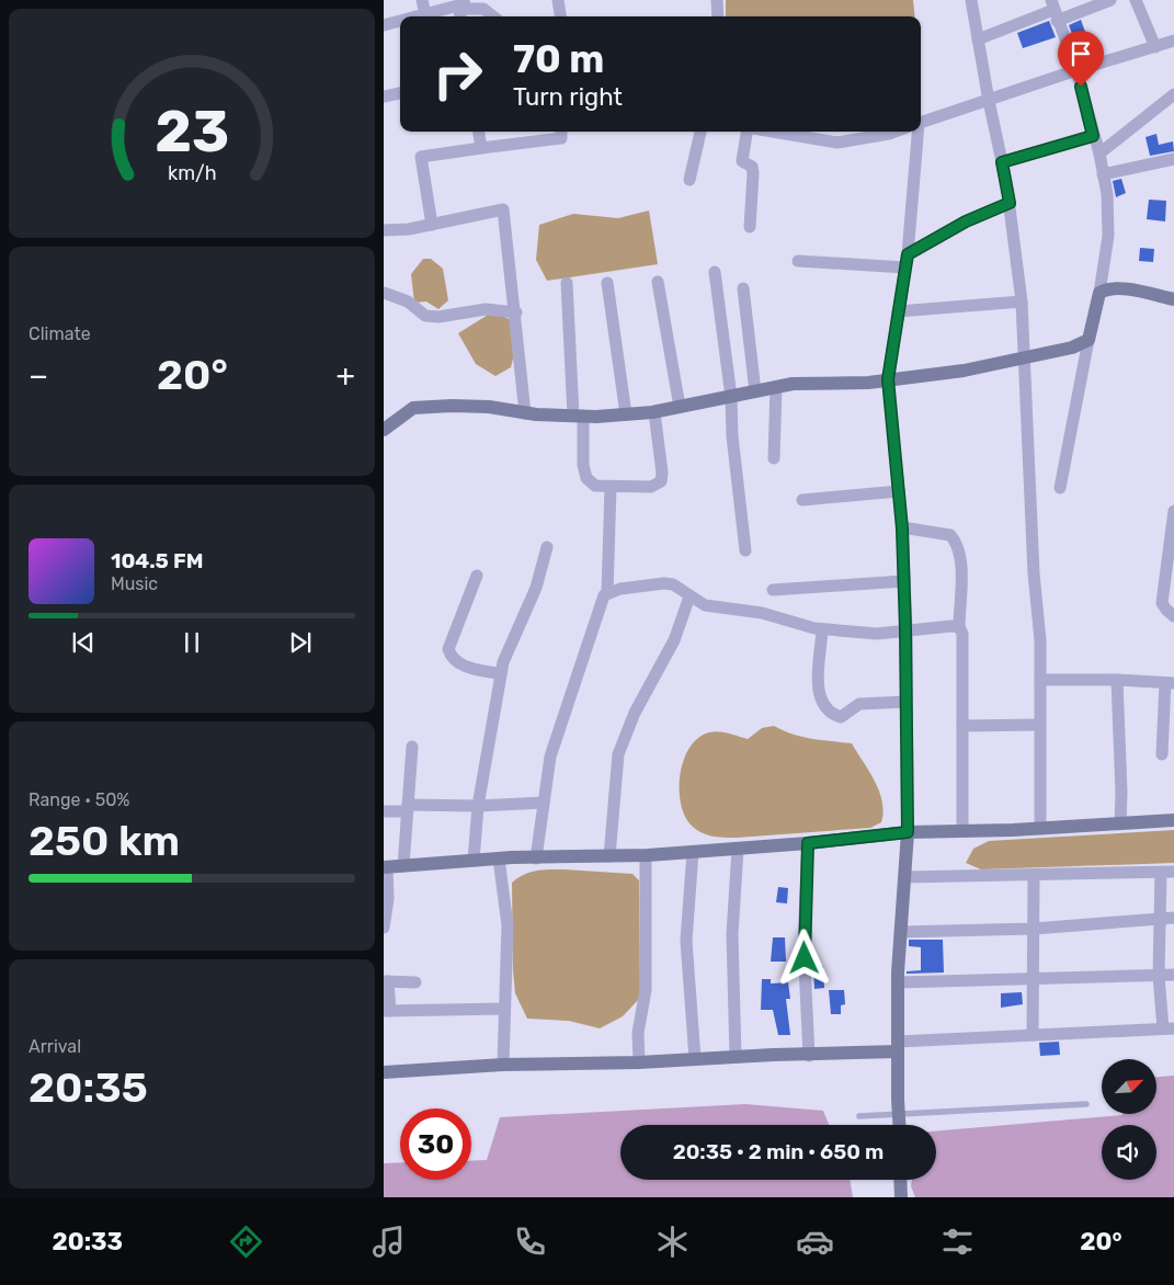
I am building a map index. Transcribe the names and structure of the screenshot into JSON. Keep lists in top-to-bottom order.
{
  "north": "top right",
  "page": {
    "turn": ["70 m", "Turn right"],
    "tile": [
      "Climate",
      ["Range · 50%", "250 km"],
      ["Arrival", "20:35"]
    ],
    "heat": ["−", "20°", "+"],
    "song": ["104.5 FM", "Music"],
    "limit": "30",
    "trip": "20:35 · 2 min · 650 m",
    "tabs": ["20:33", "20°"],
    "gauge": ["23", "km/h"]
  }
}
